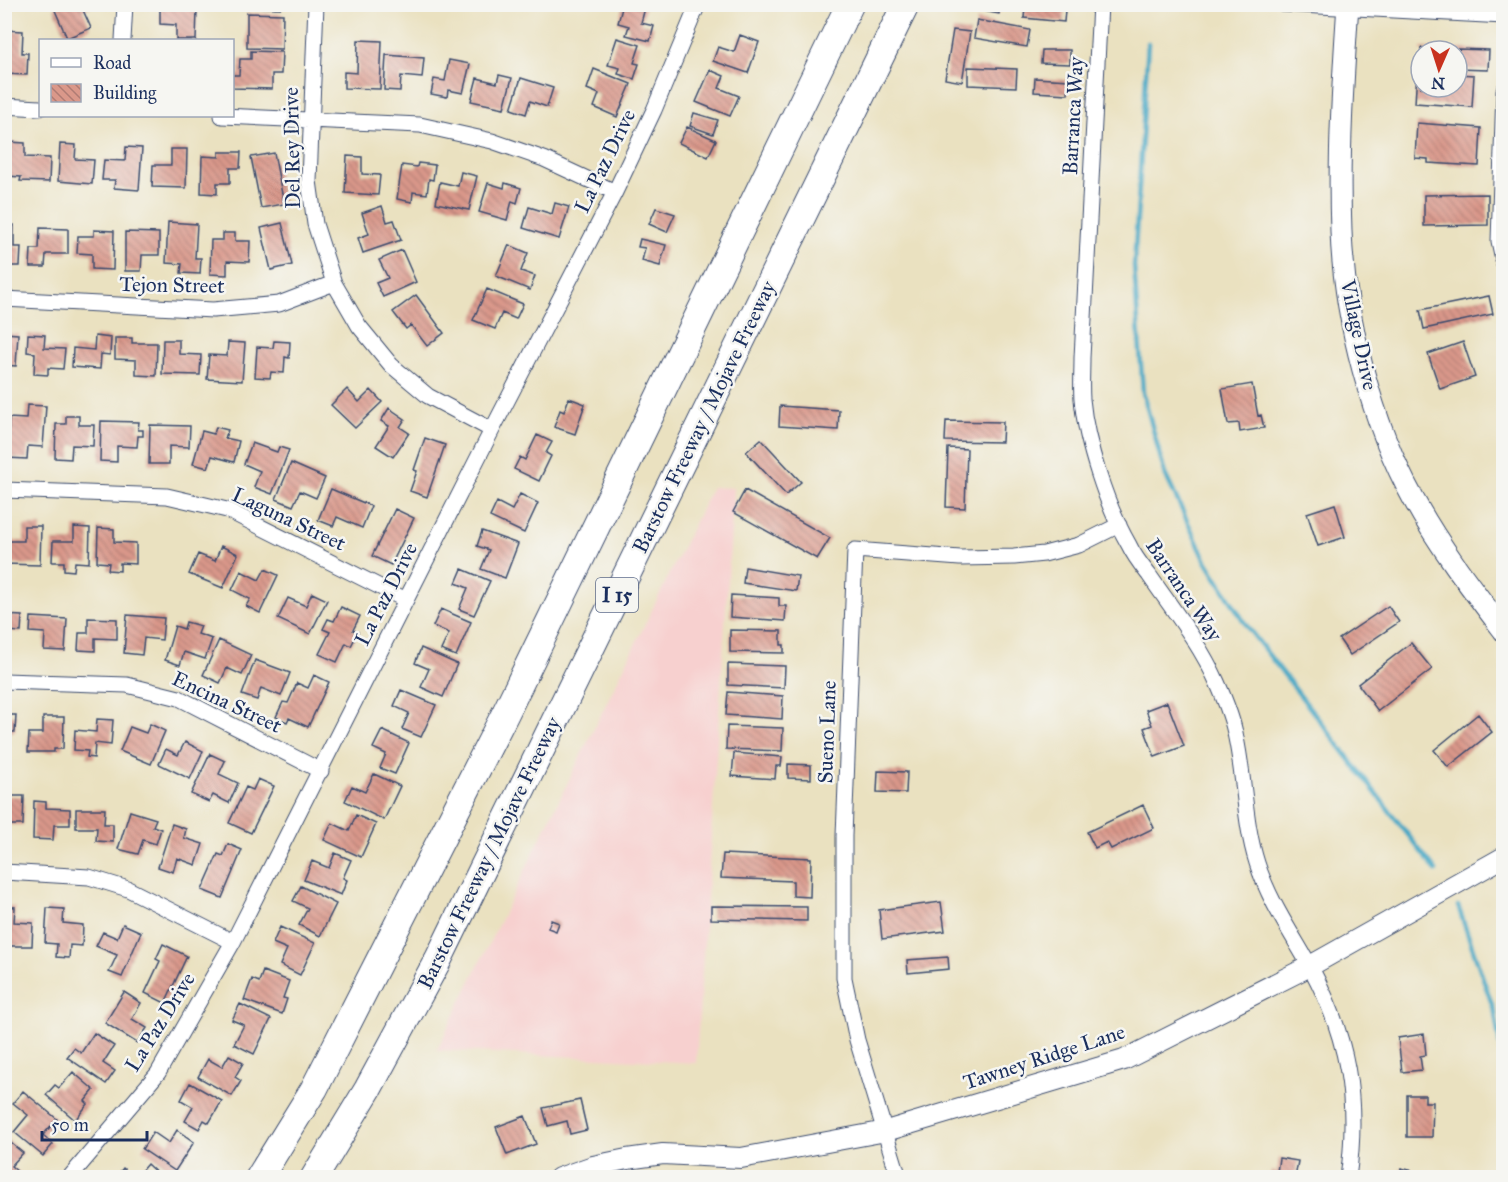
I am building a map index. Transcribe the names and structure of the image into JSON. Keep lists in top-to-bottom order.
{
  "streets": {
    "highway": ["Barstow Freeway / Mojave Freeway", "I 15"],
    "main road": ["Village Drive"],
    "street": [
      "Barranca Way",
      "Del Rey Drive",
      "La Paz Drive",
      "Tejon Street",
      "Laguna Street",
      "Encina Street",
      "Sueno Lane",
      "Tawney Ridge Lane"
    ]
  },
  "crossings": [
    ["Barranca Way", "Sueno Lane"],
    ["Barranca Way", "Tawney Ridge Lane"],
    ["Del Rey Drive", "La Paz Drive"],
    ["Del Rey Drive", "Tejon Street"],
    ["La Paz Drive", "Laguna Street"],
    ["La Paz Drive", "Encina Street"],
    ["Sueno Lane", "Tawney Ridge Lane"]
  ],
  "legend": ["Road", "Building"],
  "scale_bar": "50 m",
  "north": "bottom"
}
